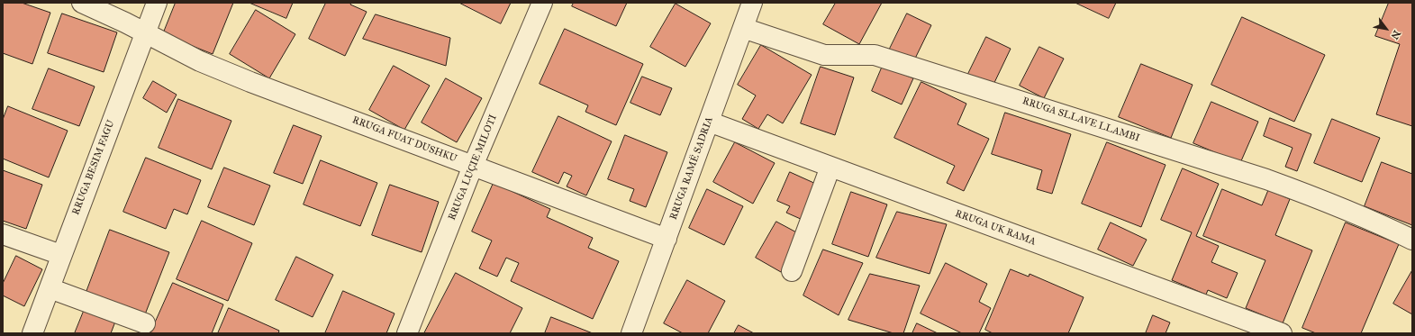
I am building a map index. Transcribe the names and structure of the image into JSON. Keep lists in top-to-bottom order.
{
  "streets": {
    "street": [
      "RRUGA SLLAVE LLAMBI",
      "RRUGA FUAT DUSHKU",
      "RRUGA BESIM FAGU",
      "RRUGA LUÇIE MILOTI",
      "RRUGA RAMË SADRIA",
      "RRUGA UK RAMA"
    ]
  },
  "crossings": [
    ["RRUGA SLLAVE LLAMBI", "RRUGA RAMË SADRIA"],
    ["RRUGA FUAT DUSHKU", "RRUGA BESIM FAGU"],
    ["RRUGA FUAT DUSHKU", "RRUGA LUÇIE MILOTI"],
    ["RRUGA FUAT DUSHKU", "RRUGA RAMË SADRIA"],
    ["RRUGA RAMË SADRIA", "RRUGA UK RAMA"]
  ],
  "north": "bottom right"
}
